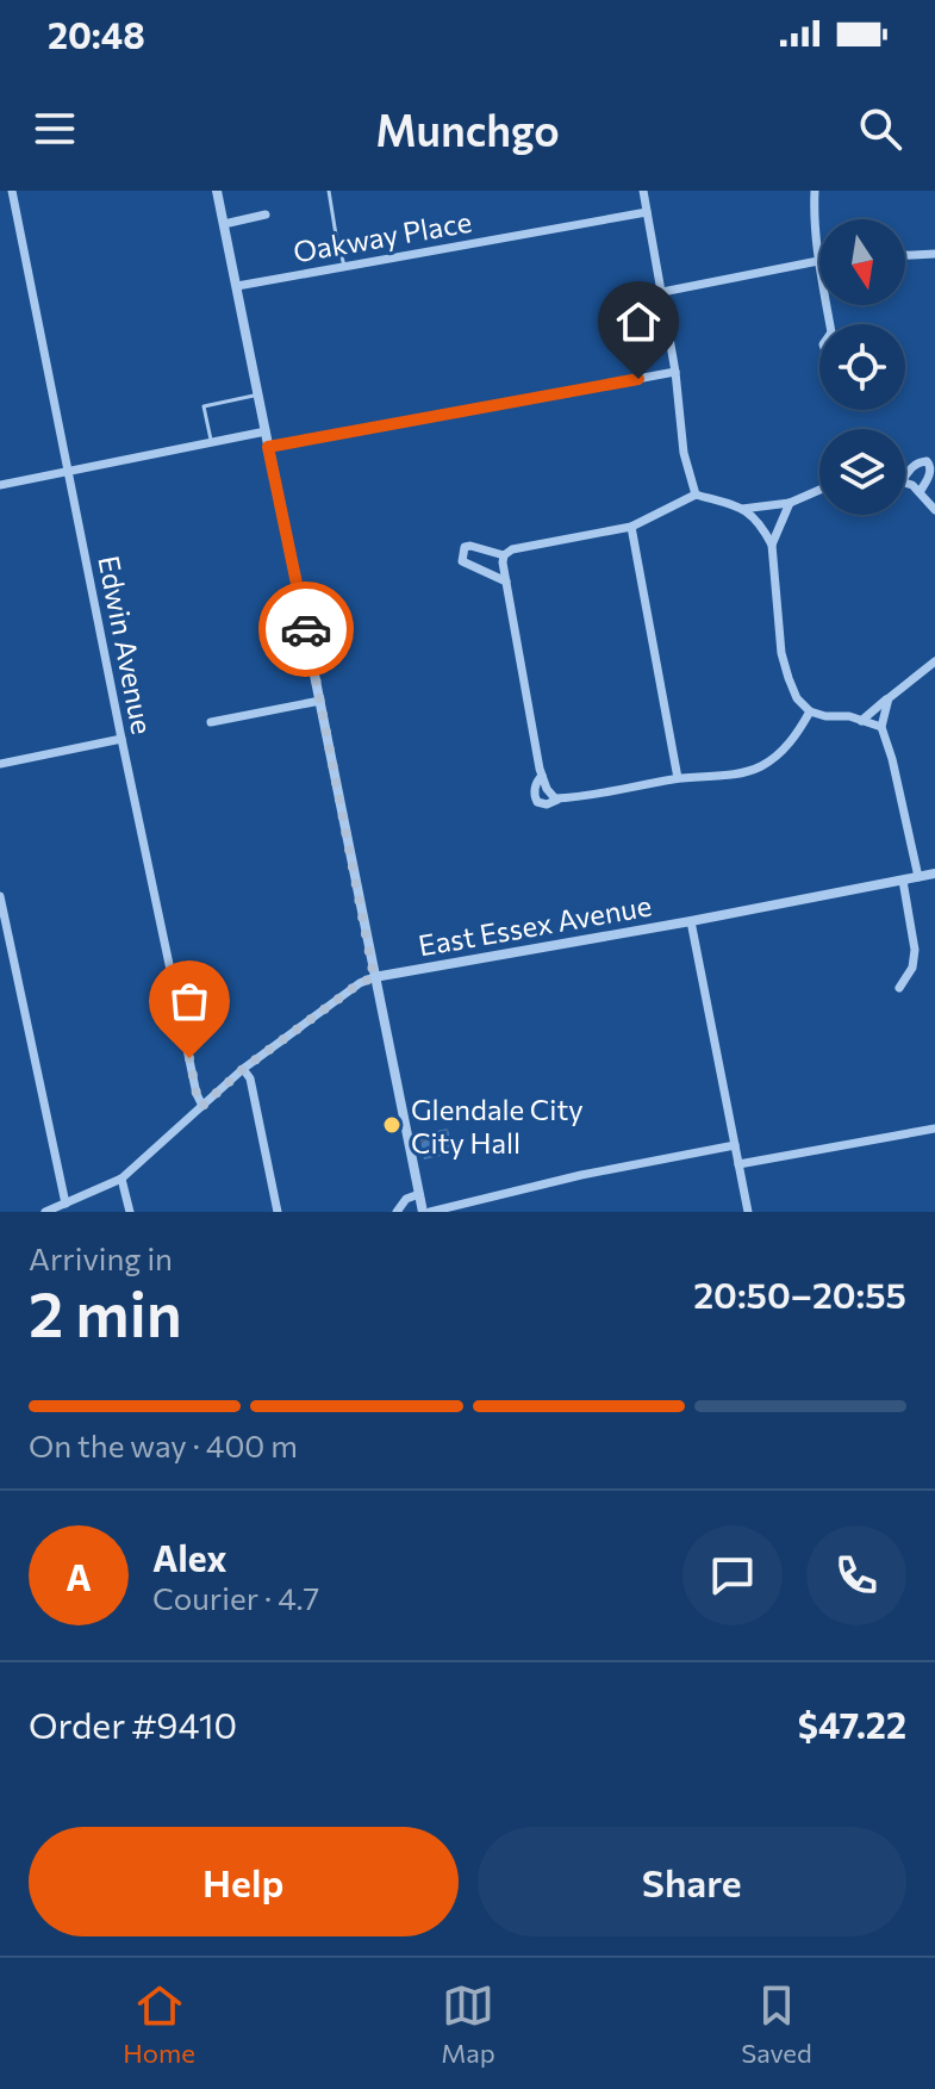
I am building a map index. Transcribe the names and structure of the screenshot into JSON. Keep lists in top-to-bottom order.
{
  "streets": {
    "street": ["Oakway Place", "Edwin Avenue", "East Essex Avenue"]
  },
  "crossings": [
    ["Edwin Avenue", "East Essex Avenue"]
  ],
  "places": ["Glendale City City Hall"],
  "north": "bottom",
  "page": {
    "status": "20:48",
    "header": "Munchgo",
    "heading": ["2 min", "Arriving in", "20:50–20:55"],
    "panel": [
      "Alex",
      "Courier · 4.7",
      "Order #9410",
      "$47.22"
    ],
    "bar": "On the way · 400 m",
    "round": "A",
    "buttons": ["Help", "Share"],
    "tabs": ["Home", "Map", "Saved"]
  }
}
